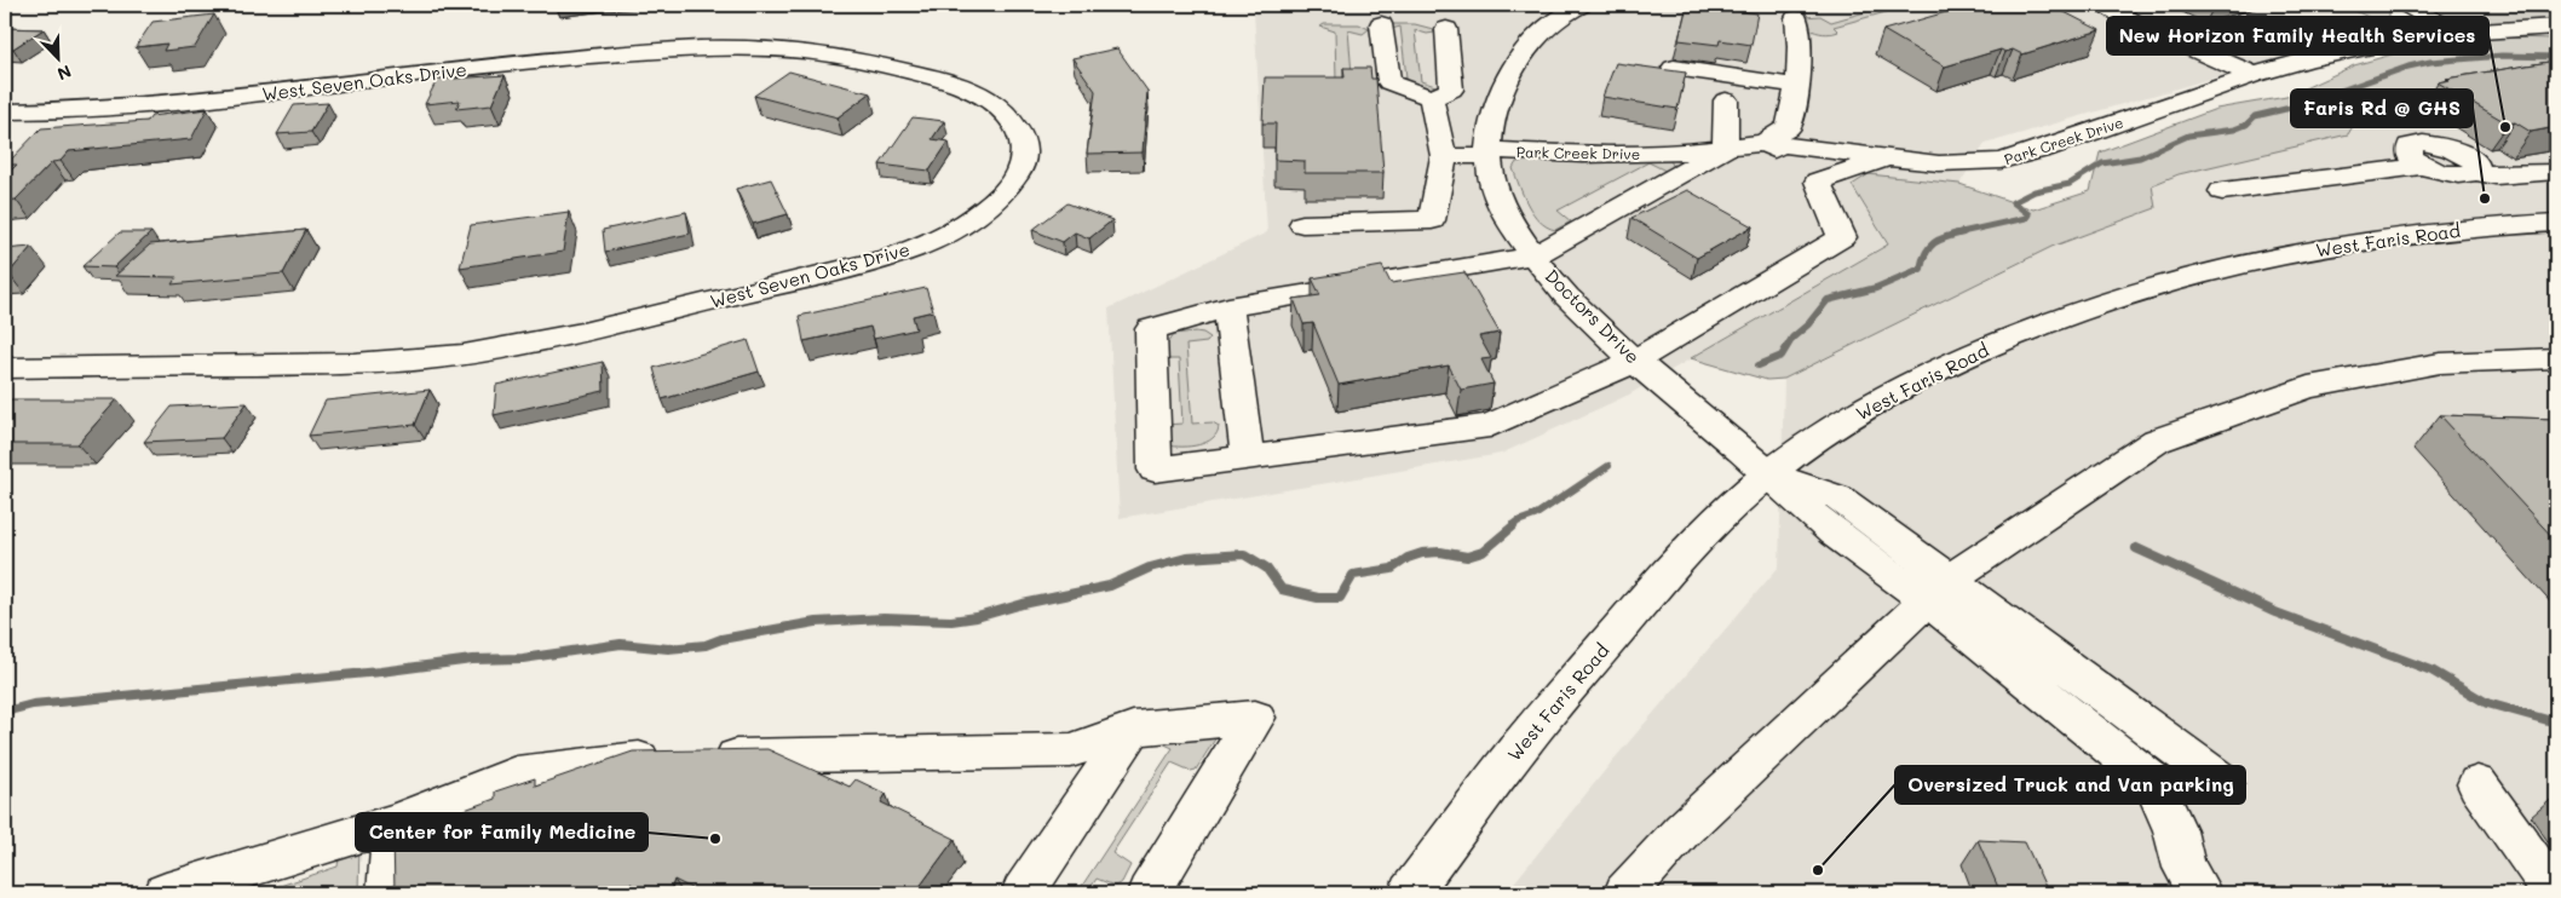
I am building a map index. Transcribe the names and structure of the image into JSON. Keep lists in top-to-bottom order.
{
  "streets": {
    "street": [
      "West Seven Oaks Drive",
      "Park Creek Drive",
      "West Faris Road",
      "Doctors Drive"
    ]
  },
  "crossings": [
    ["Park Creek Drive", "Doctors Drive"],
    ["West Faris Road", "Doctors Drive"]
  ],
  "places": [
    "New Horizon Family Health Services",
    "Faris Rd @ GHS",
    "Center for Family Medicine",
    "Oversized Truck and Van parking"
  ],
  "north": "bottom right"
}
